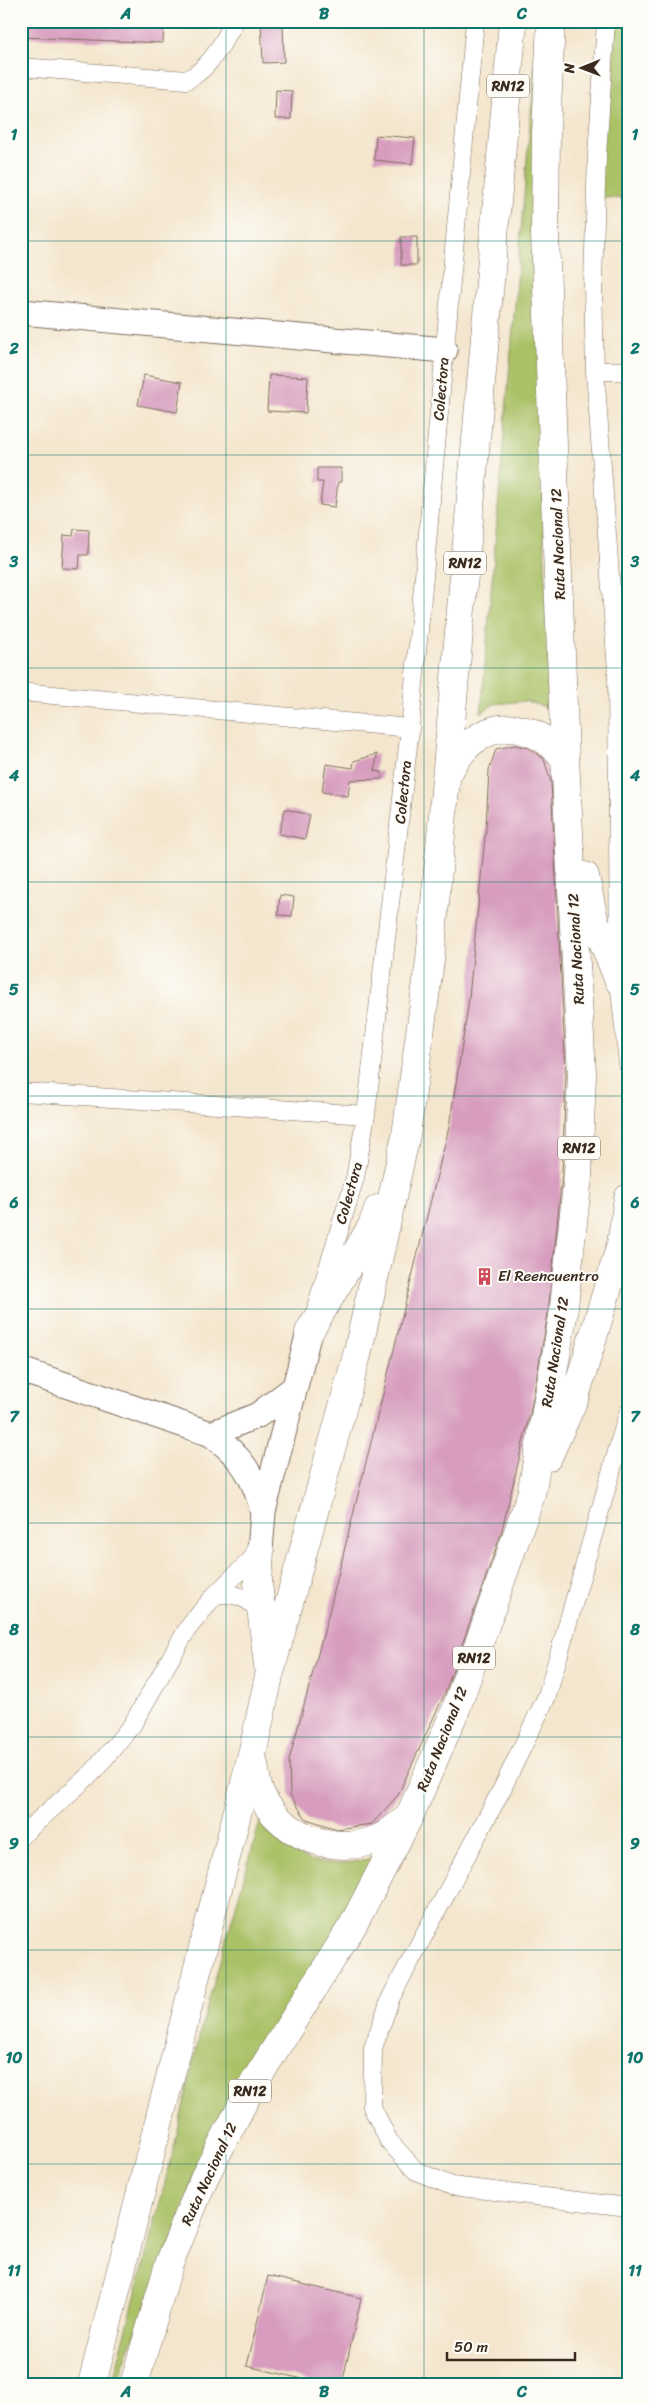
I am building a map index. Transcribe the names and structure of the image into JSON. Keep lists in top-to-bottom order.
{
  "streets": {
    "highway": ["RN12", "Ruta Nacional 12"],
    "main road": ["Colectora"]
  },
  "places": {
    "building": ["El Reencuentro"]
  },
  "scale_bar": "50 m",
  "north": "left",
  "grid": {
    "columns": ["A", "B", "C"],
    "rows": [
      "1",
      "2",
      "3",
      "4",
      "5",
      "6",
      "7",
      "8",
      "9",
      "10",
      "11"
    ]
  }
}
